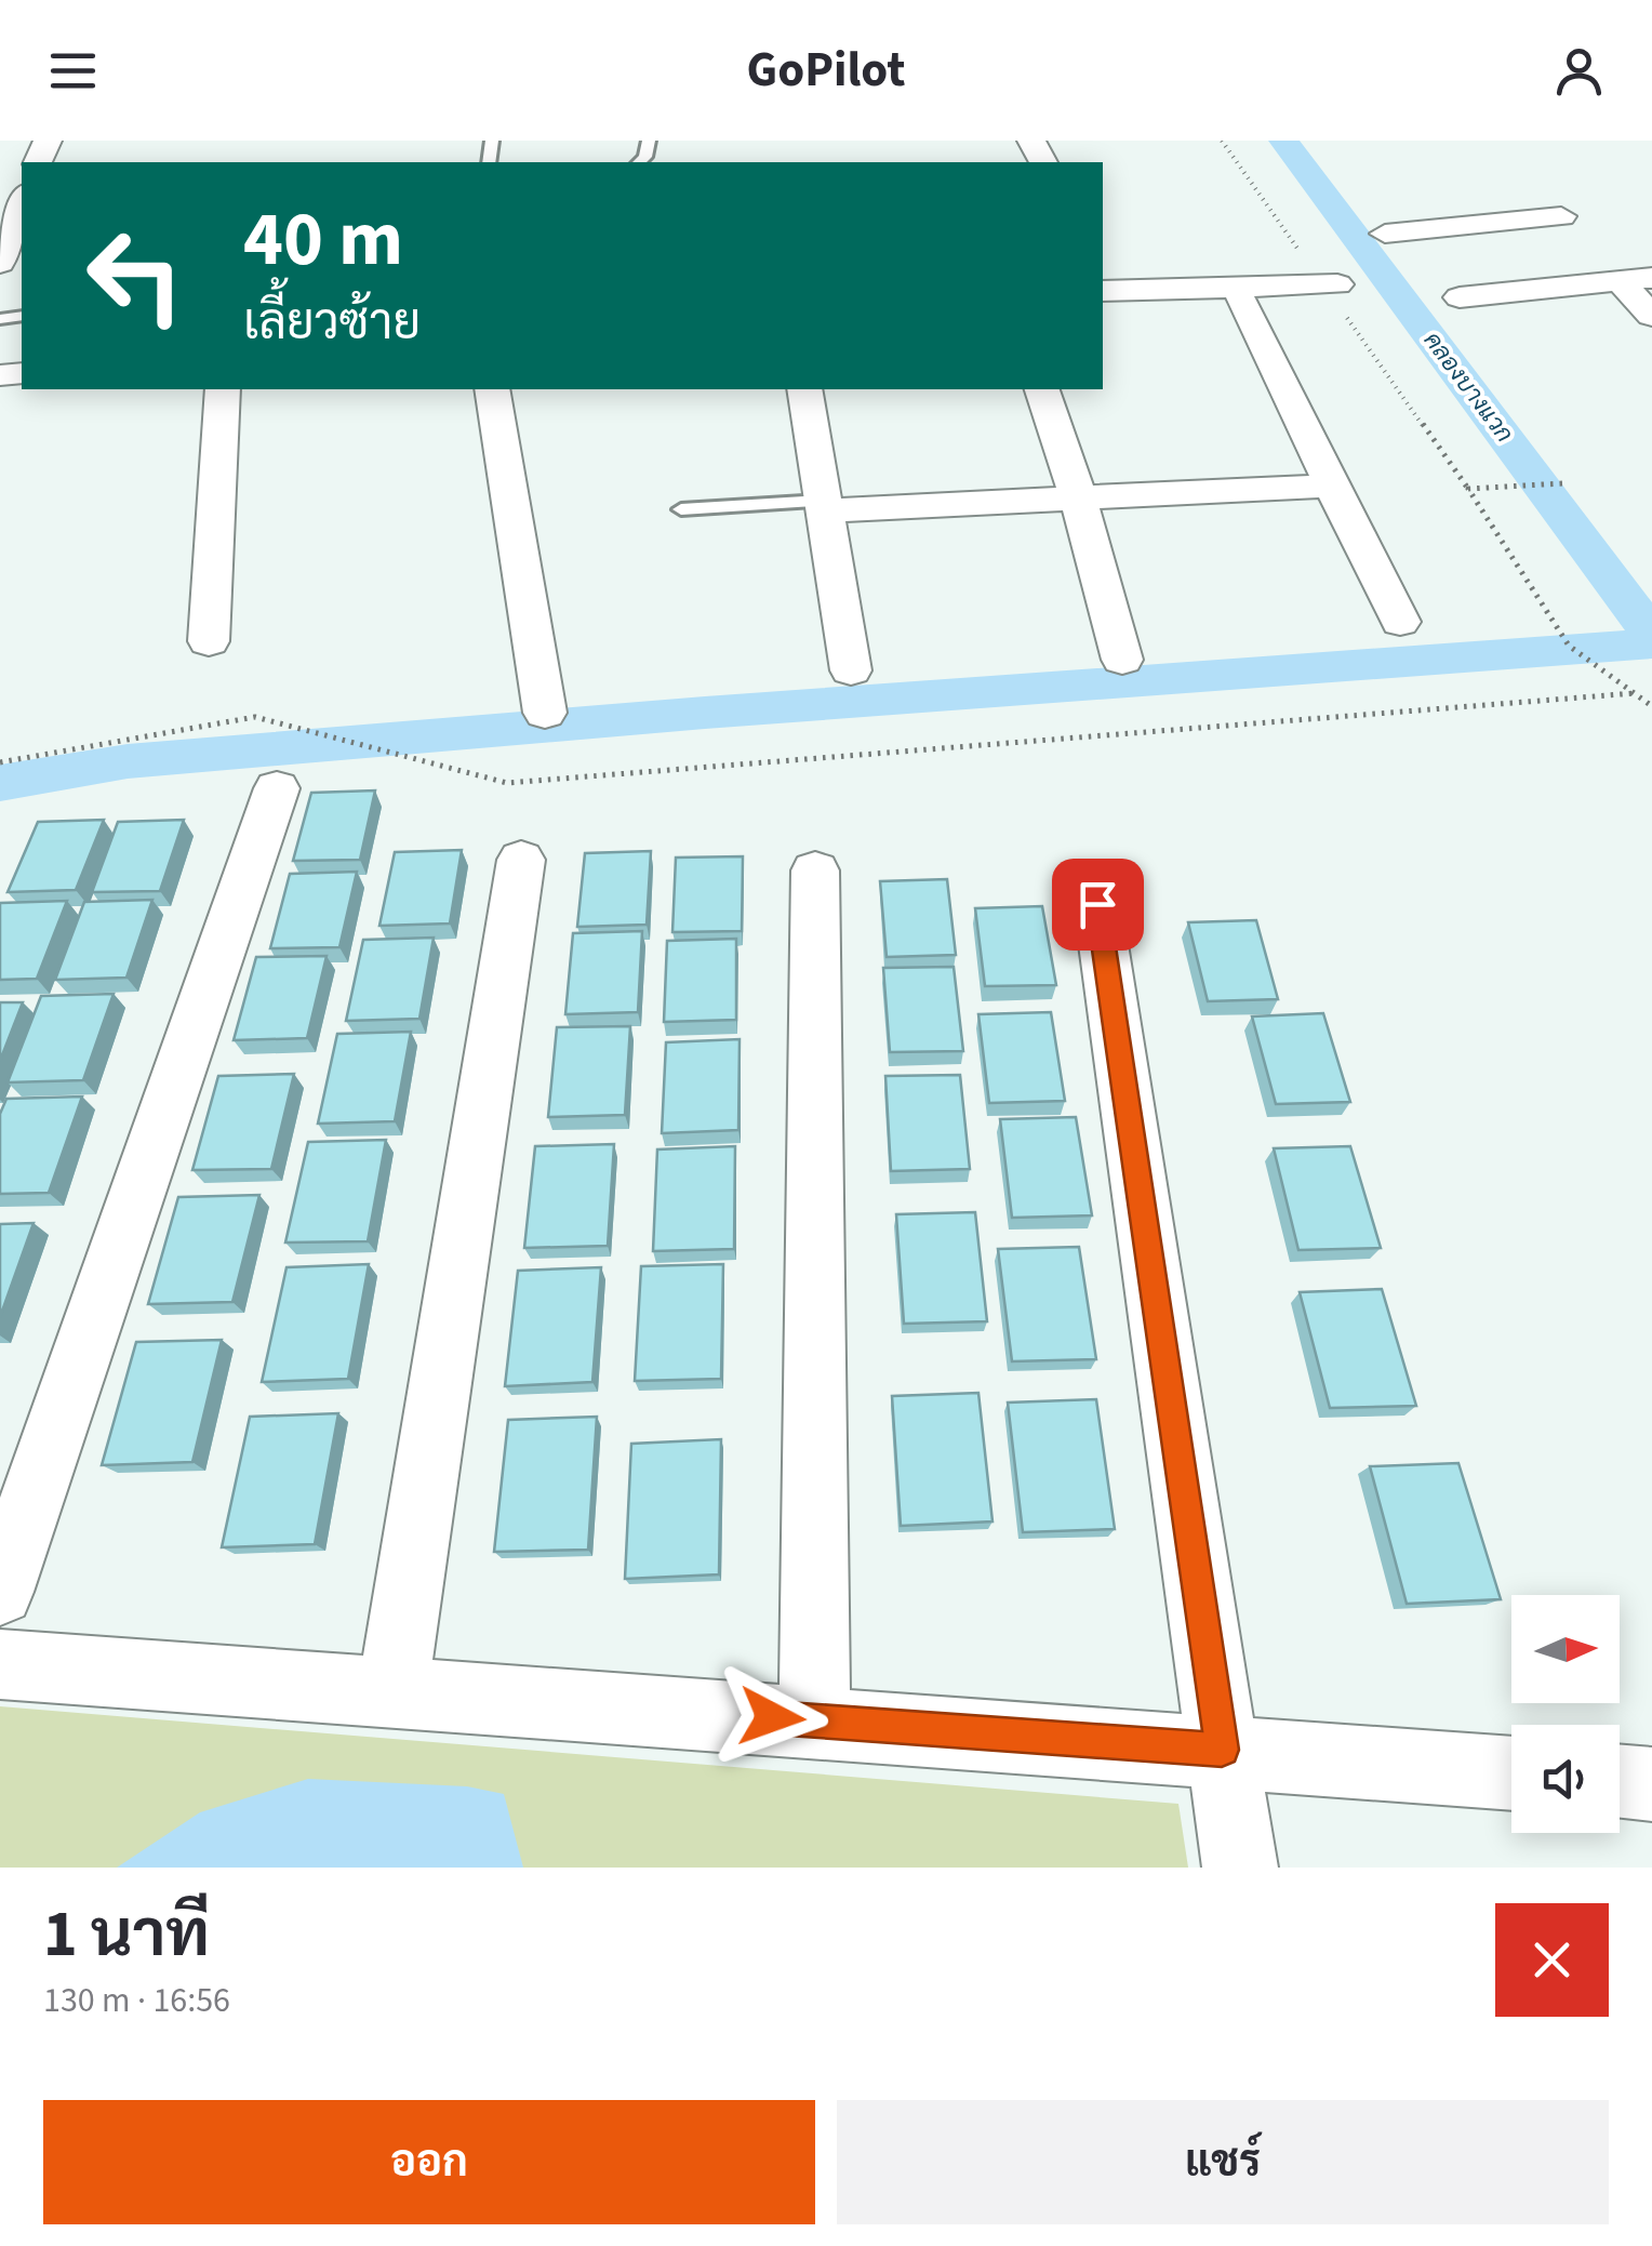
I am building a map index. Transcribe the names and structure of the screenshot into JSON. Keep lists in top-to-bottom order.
{
  "water": ["คลองบางแวก"],
  "north": "right",
  "page": {
    "header": "GoPilot",
    "turn": ["40 m", "เลี้ยวซ้าย"],
    "heading": ["1 นาที", "130 m · 16:56"],
    "buttons": ["ออก", "แชร์"]
  }
}
